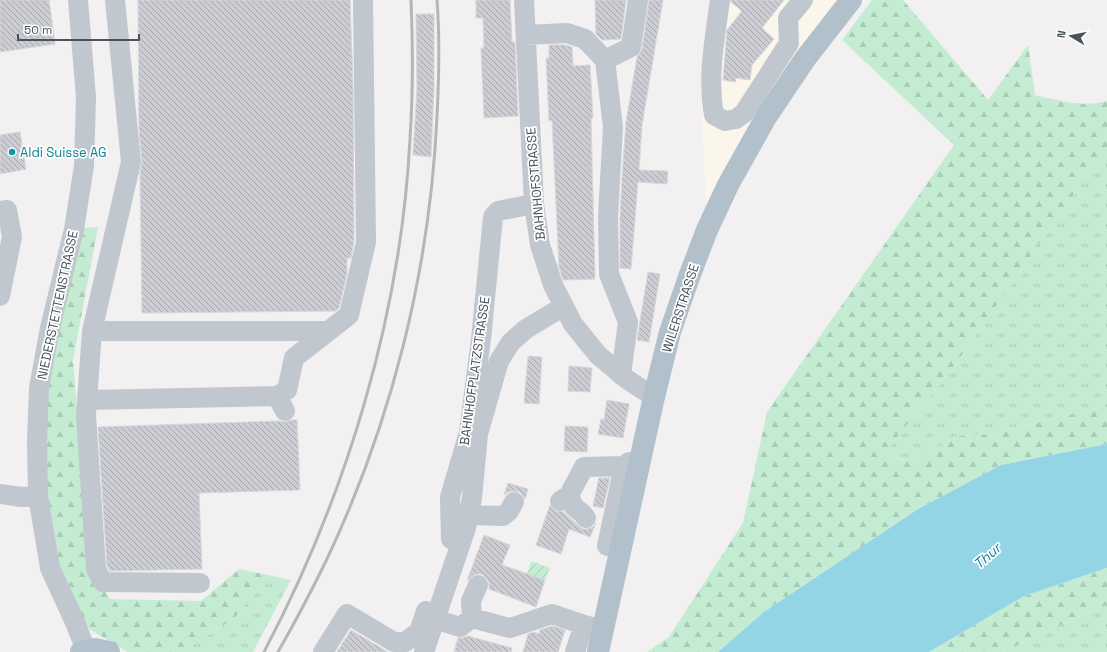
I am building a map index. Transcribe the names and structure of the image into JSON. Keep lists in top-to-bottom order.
{
  "streets": {
    "main road": ["WILERSTRASSE"],
    "street": ["BAHNHOFSTRASSE", "NIEDERSTETTENSTRASSE", "BAHNHOFPLATZSTRASSE"]
  },
  "crossings": [
    ["BAHNHOFSTRASSE", "WILERSTRASSE"],
    ["BAHNHOFSTRASSE", "BAHNHOFPLATZSTRASSE"]
  ],
  "water": ["Thur"],
  "places": ["Aldi Suisse AG"],
  "scale_bar": "50 m",
  "north": "left"
}
